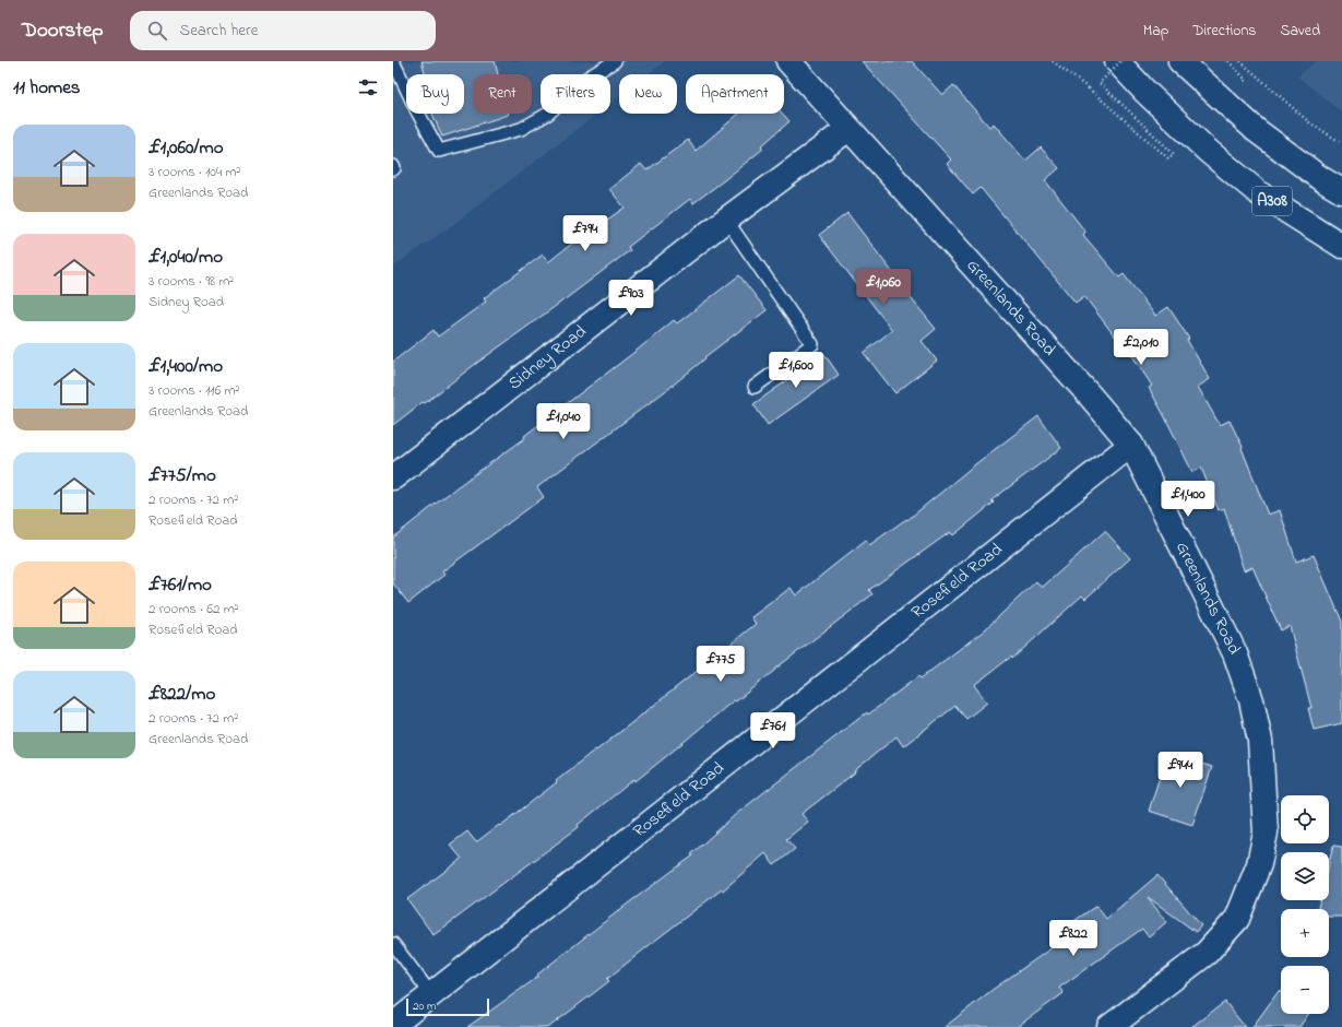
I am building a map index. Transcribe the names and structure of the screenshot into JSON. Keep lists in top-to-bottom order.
{
  "streets": {
    "main road": [
      "A308",
      "Greenlands Road",
      "Sidney Road",
      "Rosefield Road"
    ]
  },
  "crossings": [
    ["Greenlands Road", "Sidney Road"],
    ["Greenlands Road", "Rosefield Road"]
  ],
  "scale_bar": "20 m",
  "page": {
    "header": "Doorstep",
    "search": "Search here",
    "nav": ["Map", "Directions", "Saved"],
    "heading": "11 homes",
    "chip": [
      "Buy",
      "Rent",
      "Filters",
      "New",
      "Apartment"
    ],
    "list": [
      {
        "name": "£1,060/mo",
        "note": "3 rooms · 104 m² · Greenlands Road"
      },
      {
        "name": "£1,040/mo",
        "note": "3 rooms · 98 m² · Sidney Road"
      },
      {
        "name": "£1,400/mo",
        "note": "3 rooms · 116 m² · Greenlands Road"
      },
      {
        "name": "£775/mo",
        "note": "2 rooms · 72 m² · Rosefield Road"
      },
      {
        "name": "£761/mo",
        "note": "2 rooms · 62 m² · Rosefield Road"
      },
      {
        "name": "£822/mo",
        "note": "2 rooms · 72 m² · Greenlands Road"
      }
    ],
    "price": [
      "£794",
      "£1,060",
      "£903",
      "£2,010",
      "£1,600",
      "£1,040",
      "£1,400",
      "£775",
      "£761",
      "£944",
      "£822"
    ],
    "map_buttons": ["+", "−"],
    "scale": "20 m"
  }
}
